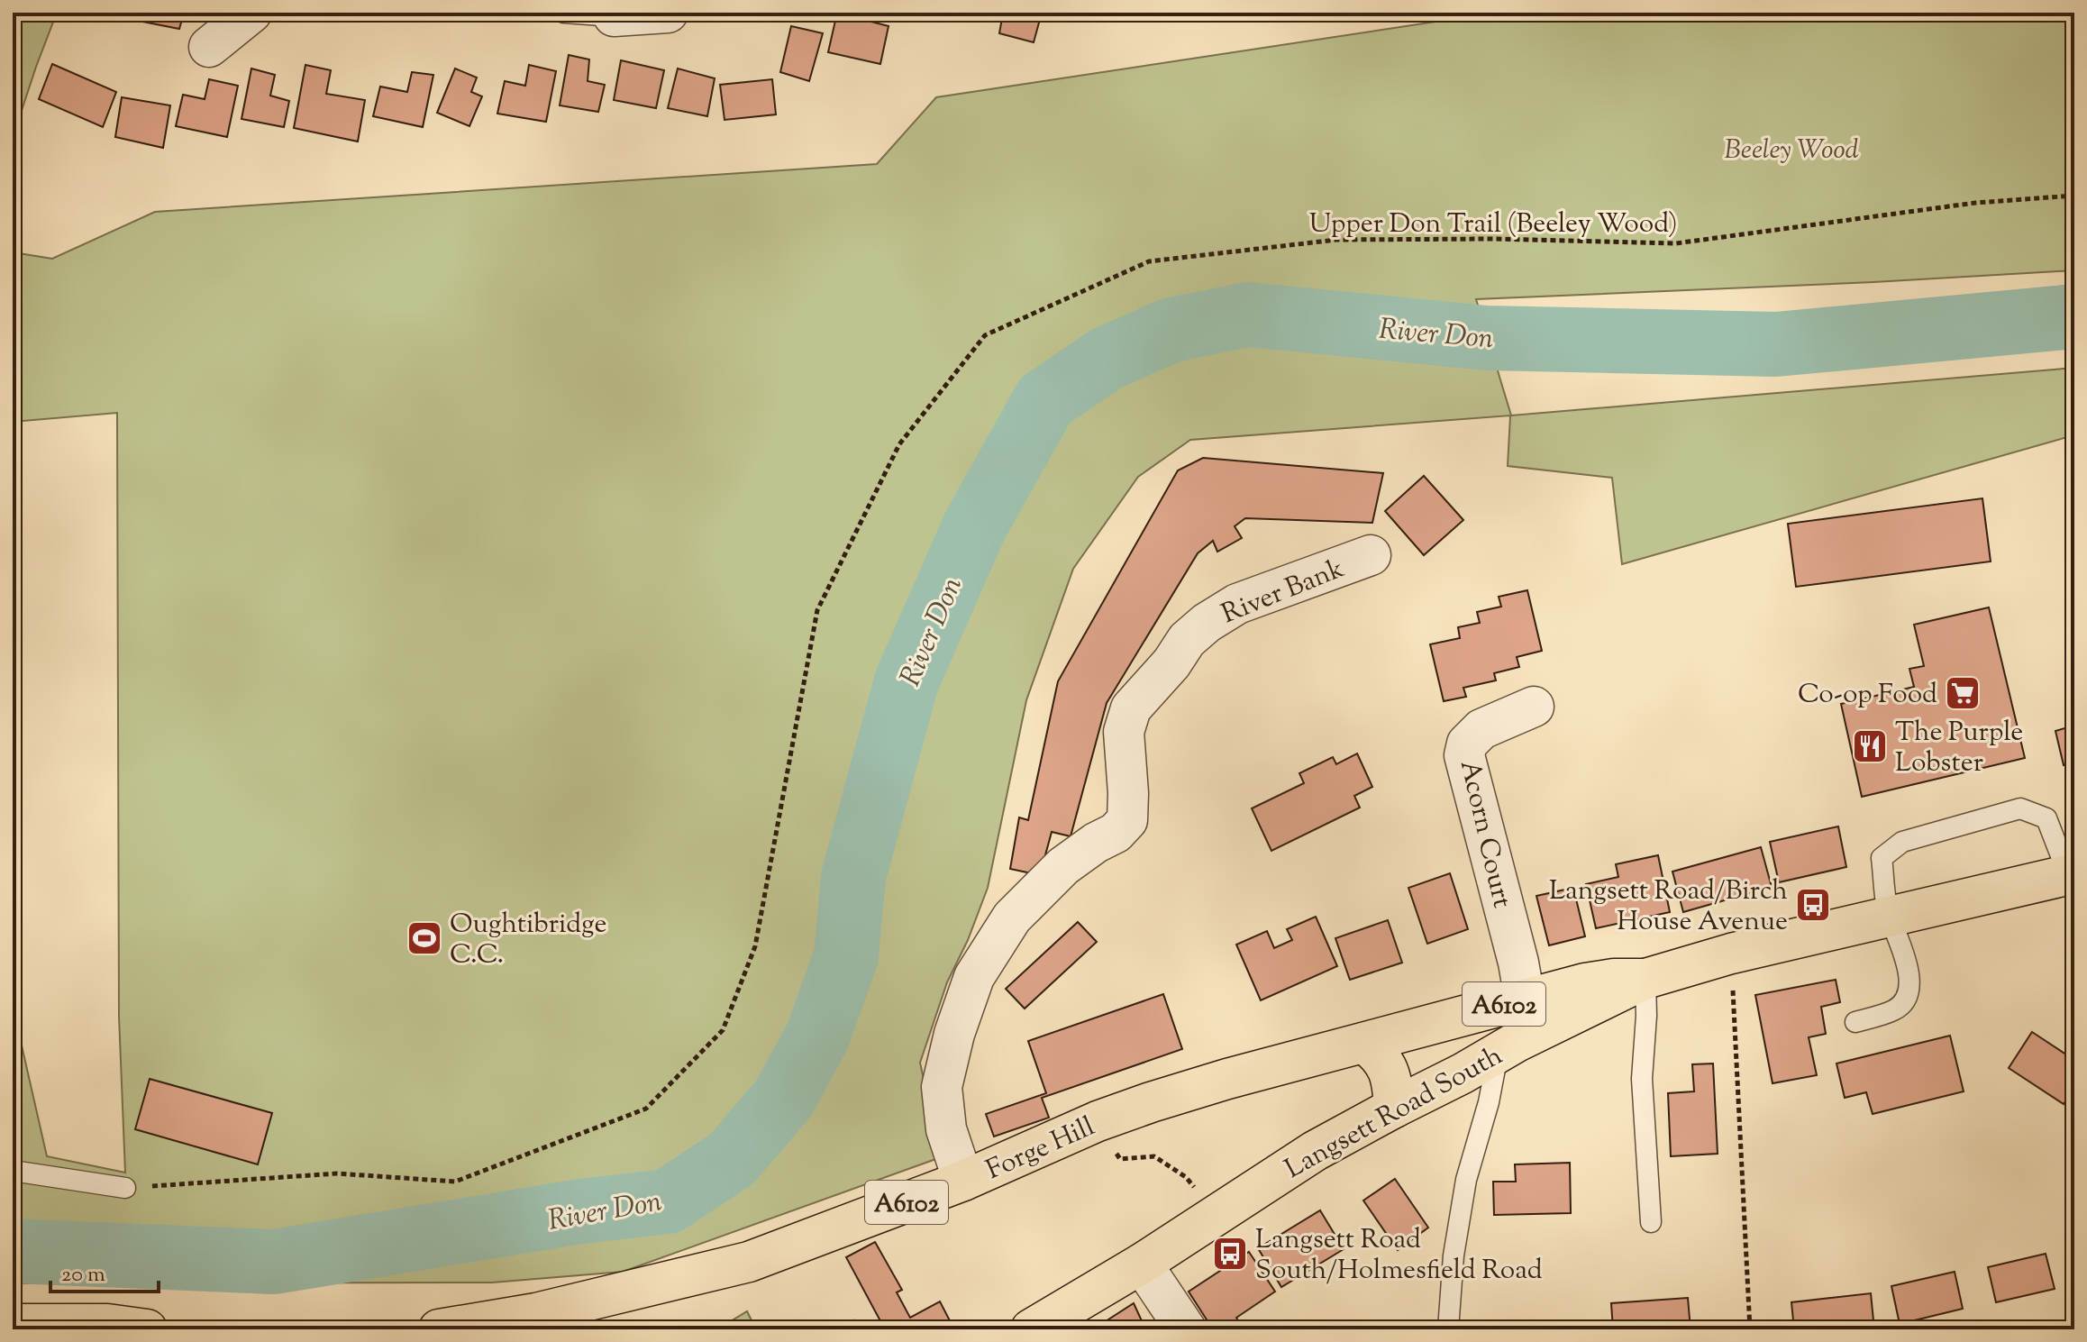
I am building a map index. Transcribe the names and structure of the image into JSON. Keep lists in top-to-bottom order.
{
  "streets": {
    "main road": ["A6102", "Langsett Road South", "Forge Hill"],
    "street": ["River Bank", "Acorn Court"],
    "path": ["Upper Don Trail (Beeley Wood)"]
  },
  "crossings": [
    ["River Bank", "Forge Hill"],
    ["Acorn Court", "Forge Hill"],
    ["Langsett Road South", "Forge Hill"]
  ],
  "water": ["River Don"],
  "parks": ["Beeley Wood"],
  "places": {
    "supermarket": ["Co-op Food"],
    "restaurant": ["The Purple Lobster"],
    "bus stop": ["Langsett Road/Birch House Avenue", "Langsett Road South/Holmesfield Road"],
    "sports": ["Oughtibridge C.C."]
  },
  "scale_bar": "20 m"
}
